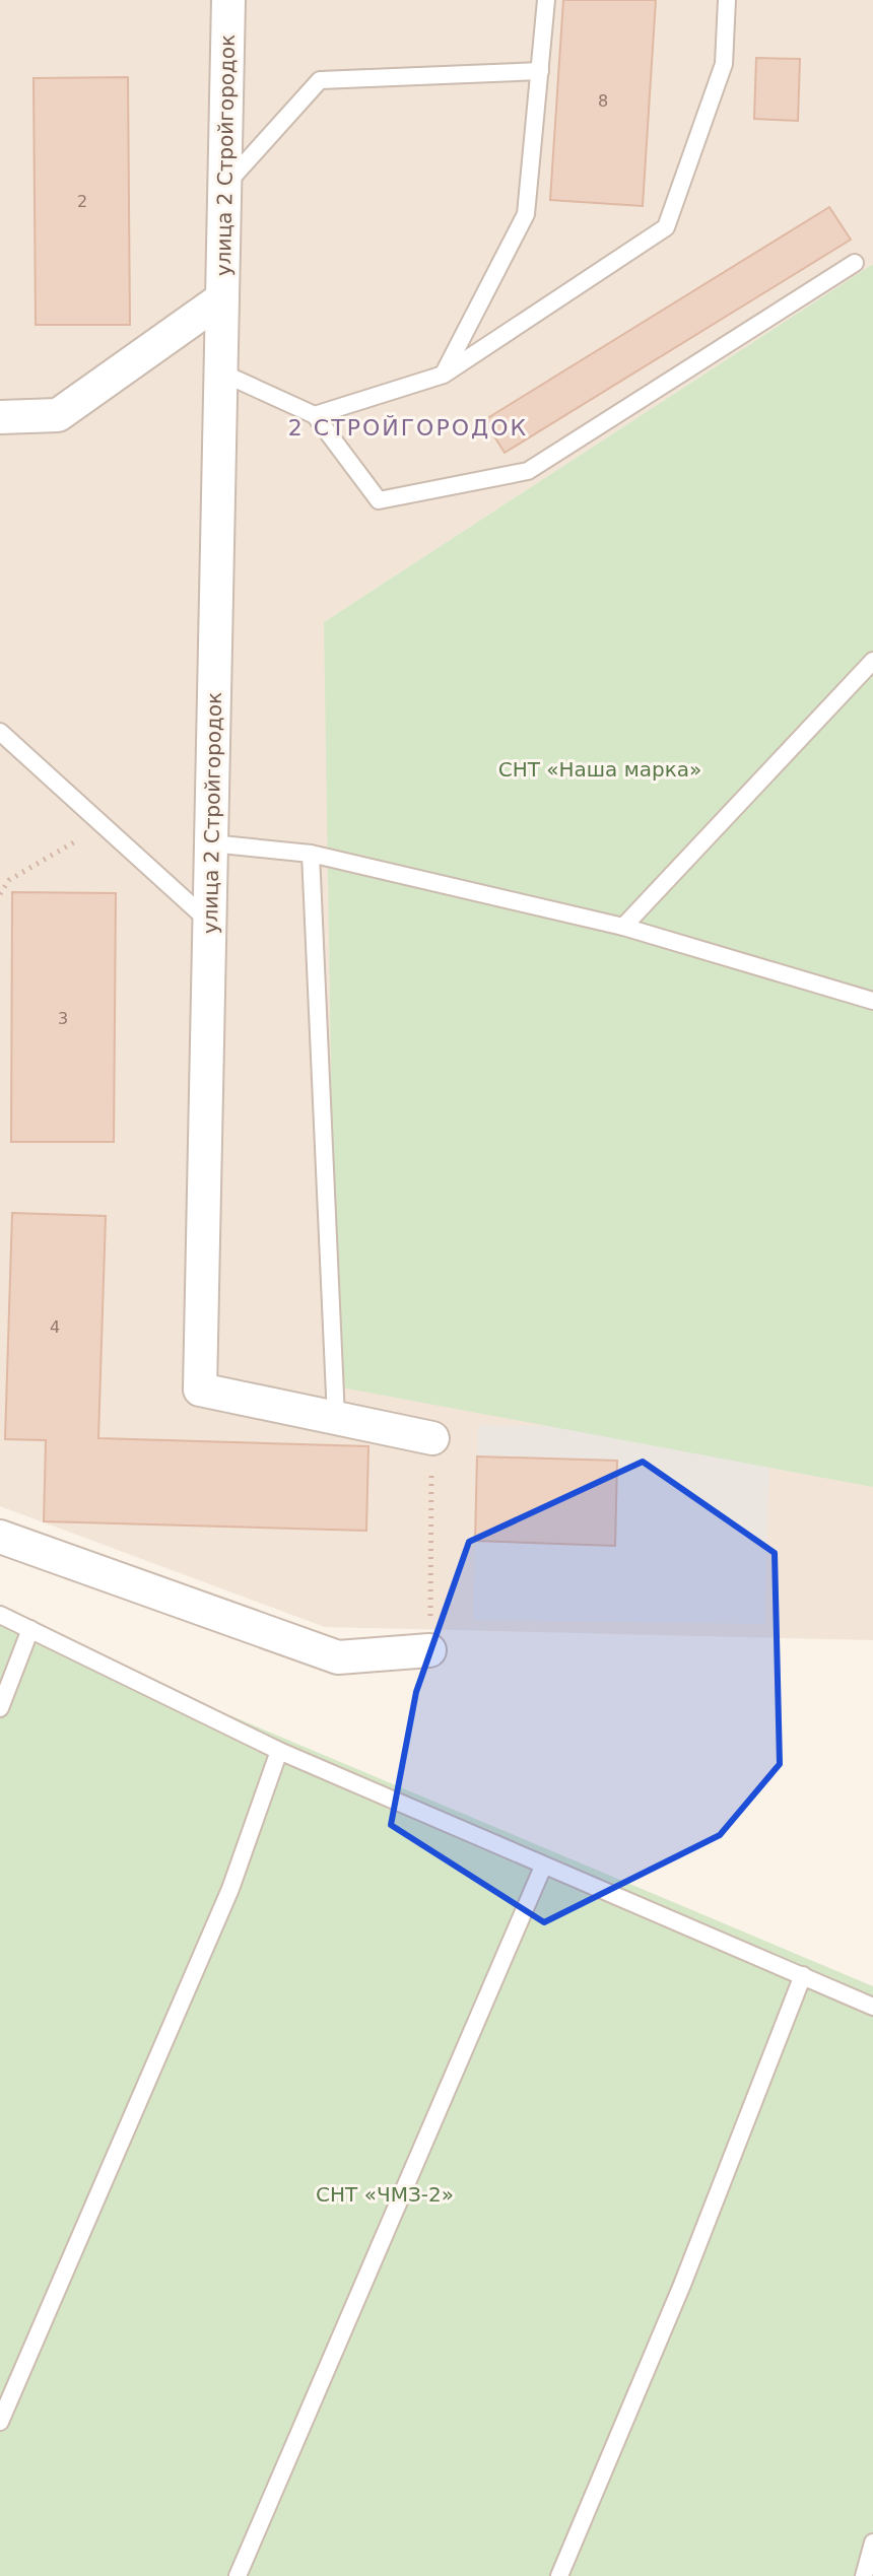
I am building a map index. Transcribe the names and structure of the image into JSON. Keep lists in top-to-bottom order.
{
  "streets": {
    "street": ["улица 2 Стройгородок"]
  },
  "districts": ["2 СТРОЙГОРОДОК"],
  "parks": ["СНТ «Наша марка»", "СНТ «ЧМЗ-2»"],
  "house_numbers": [
    "8",
    "2",
    "3",
    "4"
  ]
}
